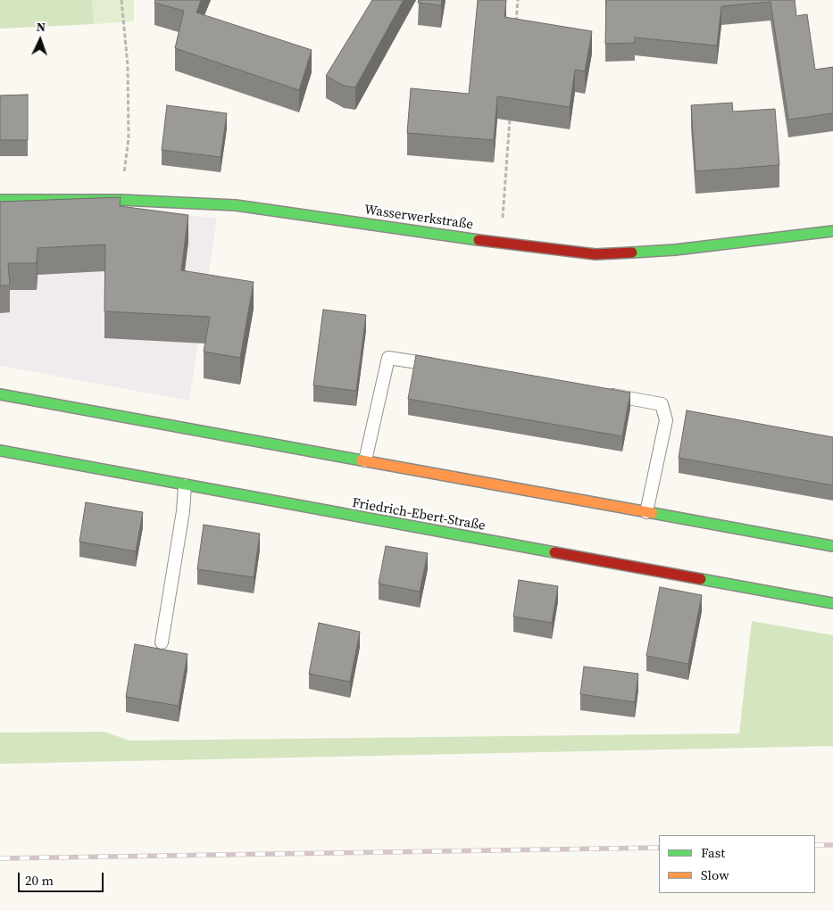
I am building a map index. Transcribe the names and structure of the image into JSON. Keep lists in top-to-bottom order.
{
  "streets": {
    "street": ["Wasserwerkstraße", "Friedrich-Ebert-Straße"]
  },
  "legend": ["Fast", "Slow"],
  "scale_bar": "20 m",
  "north": "top"
}
